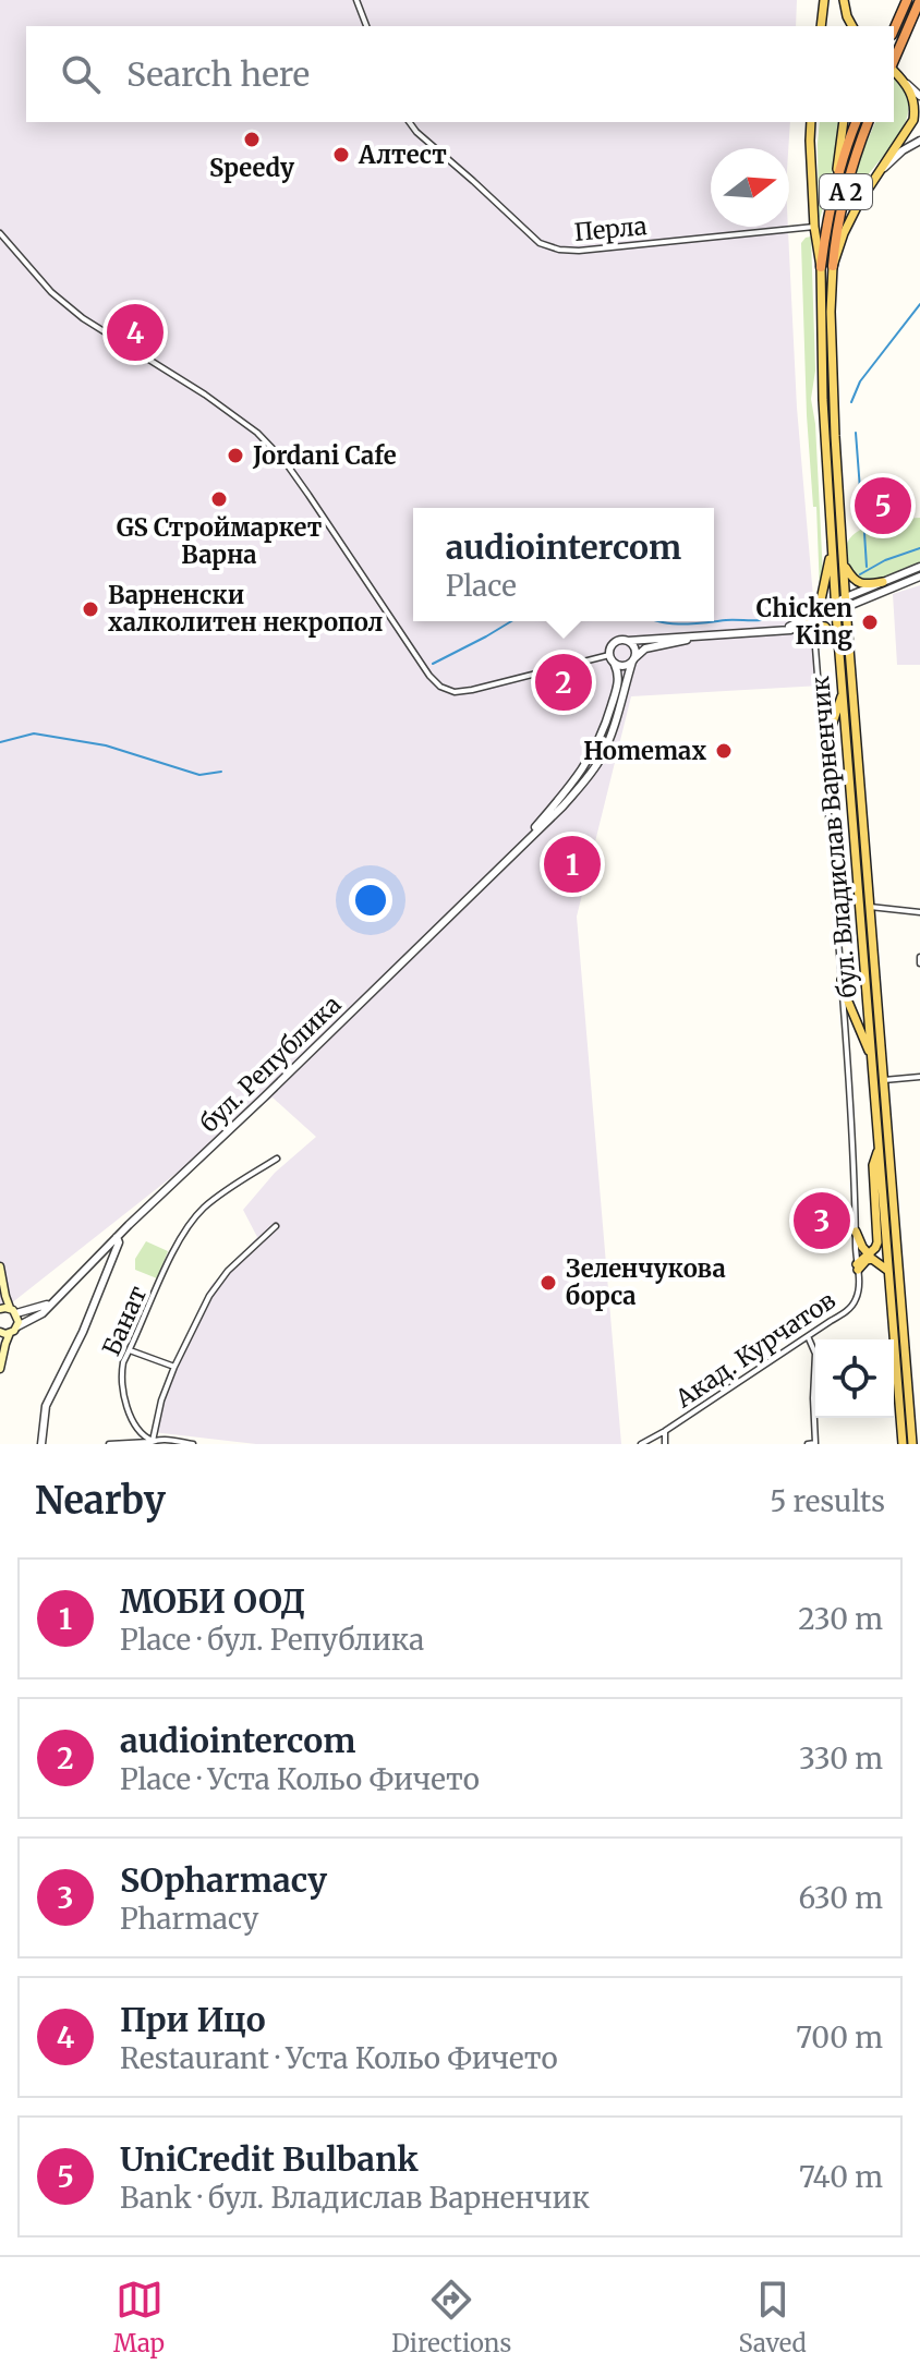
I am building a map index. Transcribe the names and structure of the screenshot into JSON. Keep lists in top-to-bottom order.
{
  "streets": {
    "highway": ["A 2"],
    "main road": ["бул. Владислав Варненчик"],
    "street": [
      "Перла",
      "бул. Република",
      "Банат",
      "Акад. Курчатов"
    ]
  },
  "crossings": [
    ["A 2", "бул. Владислав Варненчик"],
    ["Перла", "бул. Владислав Варненчик"]
  ],
  "places": [
    "Speedy",
    "Алтест",
    "Jordani Cafe",
    "GS Строймаркет Варна",
    "Варненски халколитен некропол",
    "Chicken King",
    "Homemax",
    "Зеленчукова борса"
  ],
  "north": "right",
  "page": {
    "search": "Search here",
    "pins": [
      "4",
      "5",
      "2",
      "1",
      "3"
    ],
    "popup": ["audiointercom", "Place"],
    "heading": ["Nearby", "5 results"],
    "list": [
      {
        "mark": "1",
        "name": "МОБИ ООД",
        "note": "Place · бул. Република",
        "value": "230 m"
      },
      {
        "mark": "2",
        "name": "audiointercom",
        "note": "Place · Уста Кольо Фичето",
        "value": "330 m"
      },
      {
        "mark": "3",
        "name": "SOpharmacy",
        "note": "Pharmacy",
        "value": "630 m"
      },
      {
        "mark": "4",
        "name": "При Ицо",
        "note": "Restaurant · Уста Кольо Фичето",
        "value": "700 m"
      },
      {
        "mark": "5",
        "name": "UniCredit Bulbank",
        "note": "Bank · бул. Владислав Варненчик",
        "value": "740 m"
      }
    ],
    "nav": ["Map", "Directions", "Saved"]
  }
}
